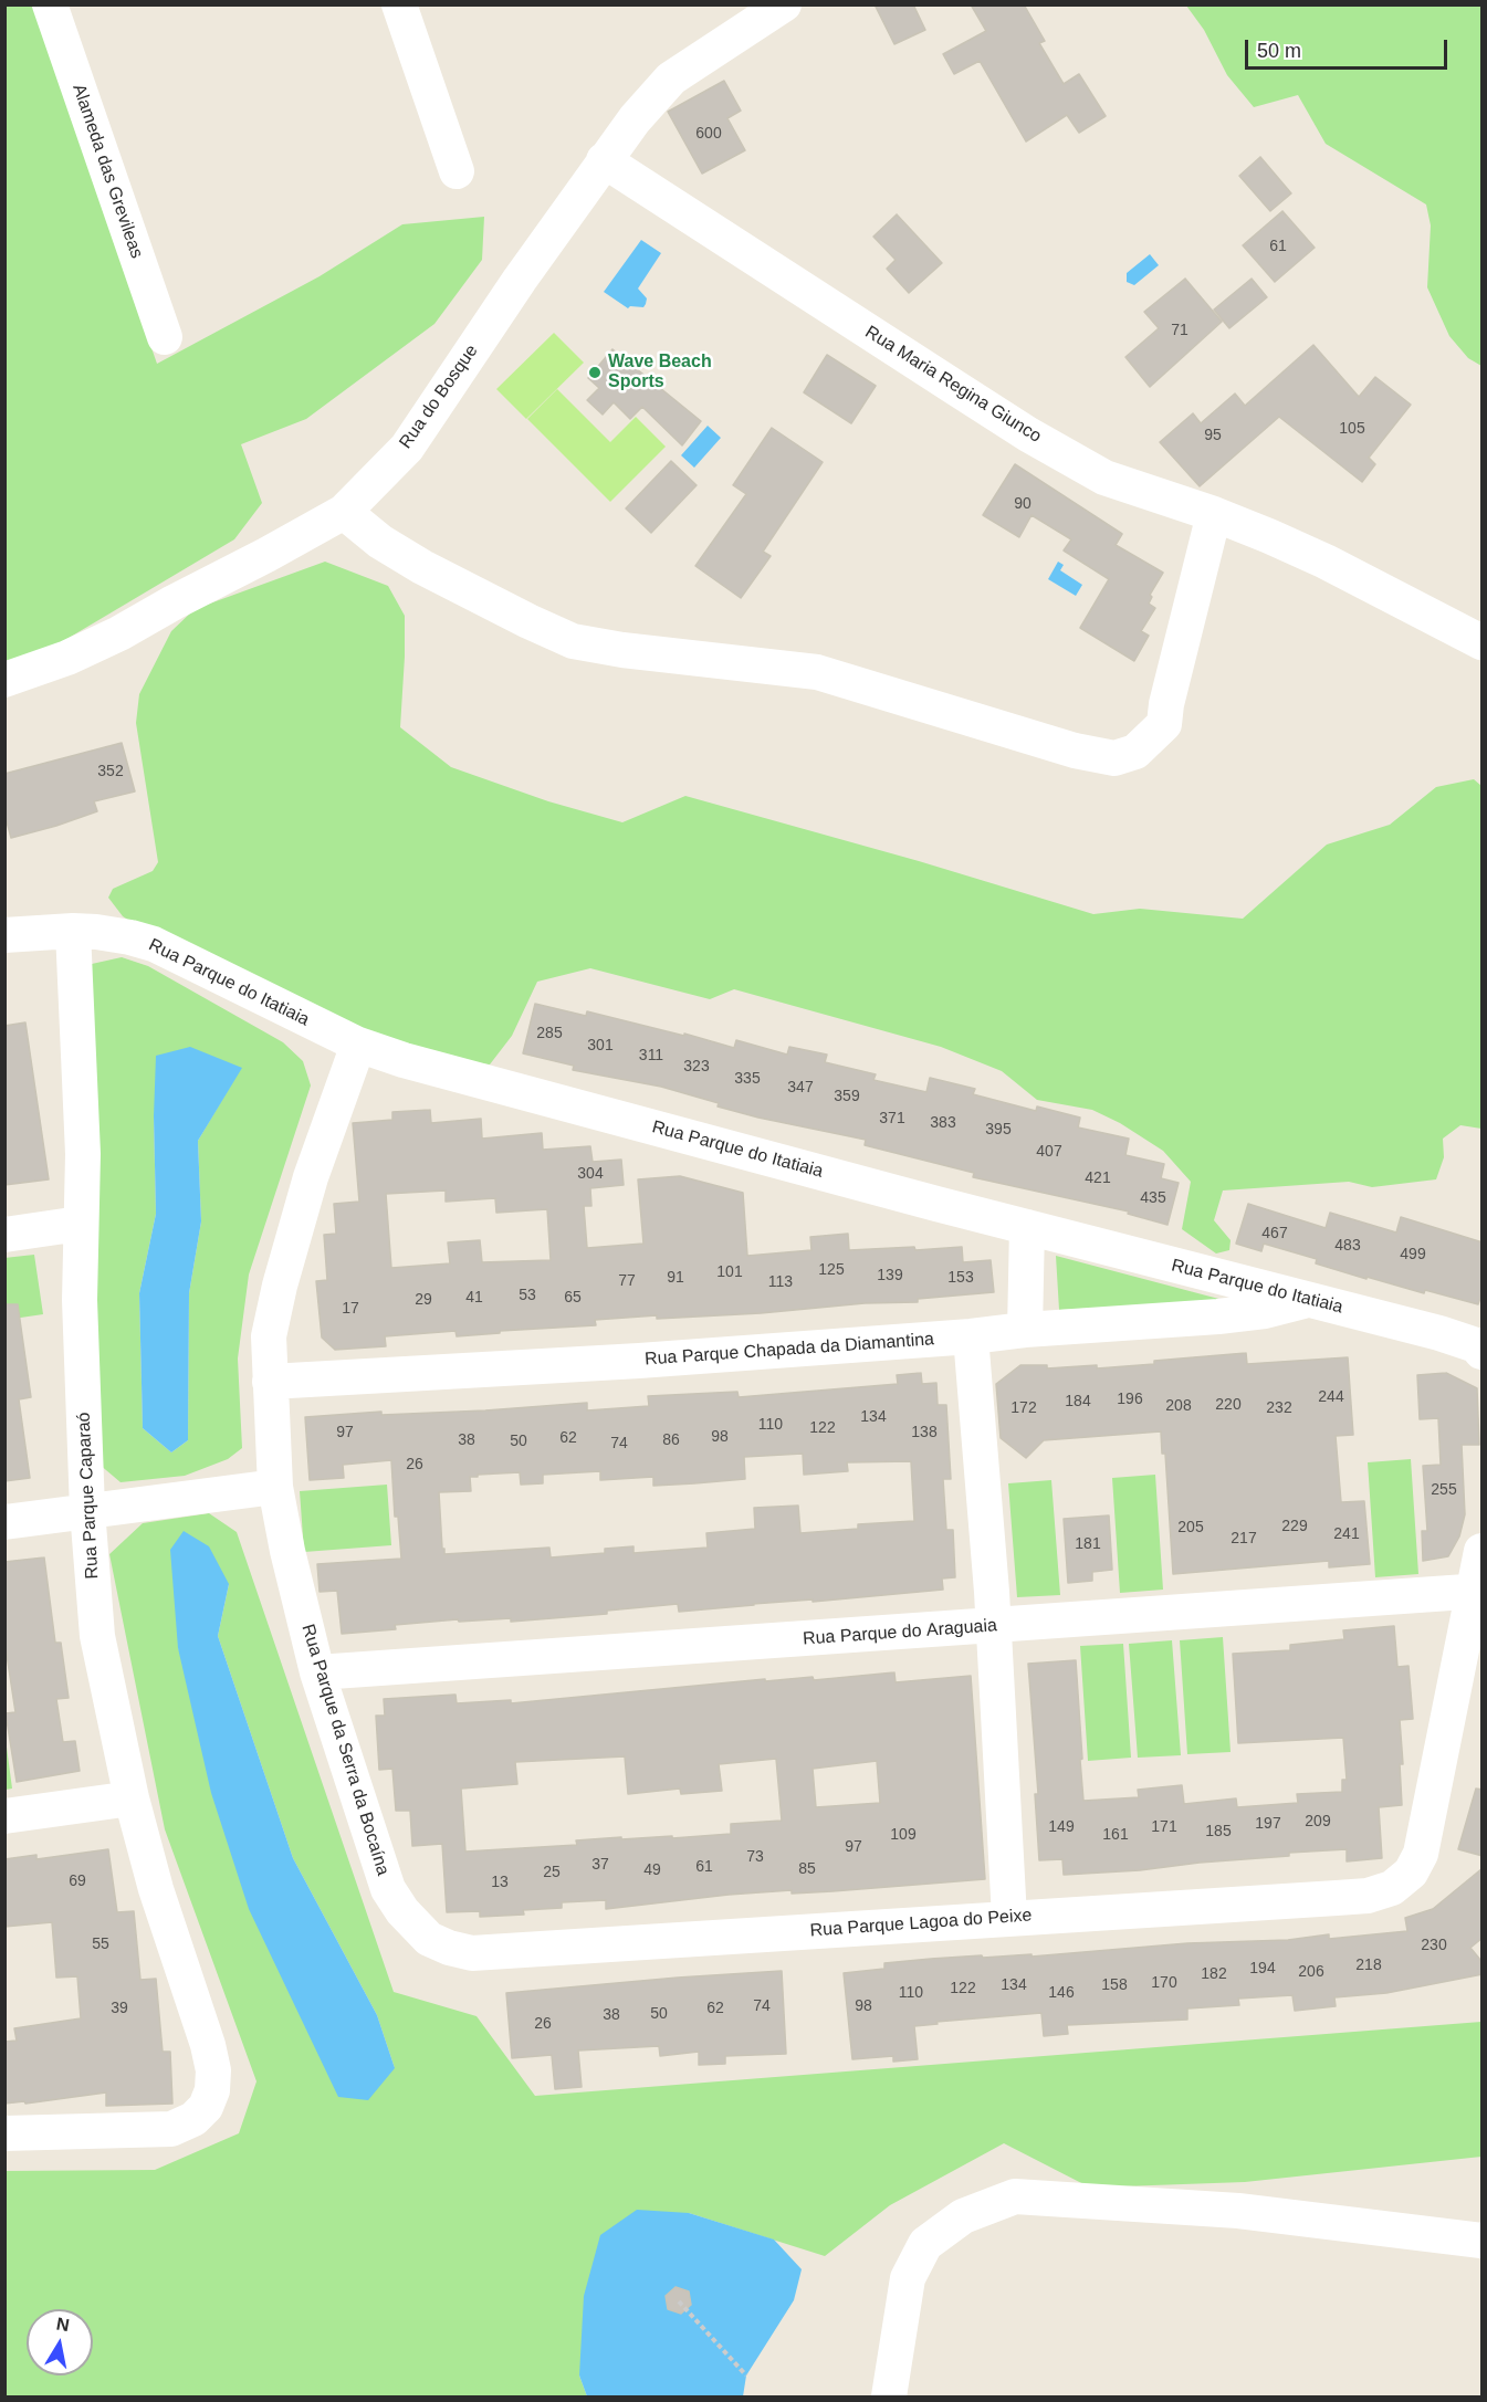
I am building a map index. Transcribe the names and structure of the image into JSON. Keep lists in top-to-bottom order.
{
  "streets": {
    "street": [
      "Alameda das Grevileas",
      "Rua Maria Regina Giunco",
      "Rua do Bosque",
      "Rua Parque do Itatiaia",
      "Rua Parque Chapada da Diamantina",
      "Rua Parque Caparaó",
      "Rua Parque do Araguaia",
      "Rua Parque da Serra da Bocaína",
      "Rua Parque Lagoa do Peixe"
    ]
  },
  "crossings": [
    ["Rua Maria Regina Giunco", "Rua do Bosque"],
    ["Rua Parque do Itatiaia", "Rua Parque Chapada da Diamantina"],
    ["Rua Parque do Itatiaia", "Rua Parque Caparaó"],
    ["Rua Parque do Itatiaia", "Rua Parque da Serra da Bocaína"],
    ["Rua Parque Chapada da Diamantina", "Rua Parque da Serra da Bocaína"],
    ["Rua Parque do Araguaia", "Rua Parque da Serra da Bocaína"],
    ["Rua Parque do Araguaia", "Rua Parque Lagoa do Peixe"],
    ["Rua Parque da Serra da Bocaína", "Rua Parque Lagoa do Peixe"]
  ],
  "places": ["Wave Beach Sports"],
  "house_numbers": [
    "600",
    "61",
    "71",
    "105",
    "95",
    "90",
    "352",
    "285",
    "301",
    "311",
    "323",
    "335",
    "347",
    "359",
    "371",
    "383",
    "395",
    "407",
    "304",
    "421",
    "435",
    "467",
    "483",
    "499",
    "125",
    "101",
    "139",
    "91",
    "153",
    "77",
    "113",
    "53",
    "41",
    "65",
    "29",
    "17",
    "244",
    "196",
    "184",
    "220",
    "208",
    "172",
    "232",
    "134",
    "110",
    "122",
    "97",
    "138",
    "98",
    "62",
    "38",
    "86",
    "50",
    "74",
    "26",
    "255",
    "229",
    "205",
    "241",
    "217",
    "181",
    "209",
    "197",
    "149",
    "171",
    "185",
    "109",
    "161",
    "97",
    "73",
    "37",
    "61",
    "85",
    "49",
    "25",
    "69",
    "13",
    "55",
    "230",
    "218",
    "194",
    "206",
    "182",
    "170",
    "134",
    "158",
    "122",
    "110",
    "146",
    "74",
    "98",
    "39",
    "62",
    "50",
    "38",
    "26"
  ],
  "scale_bar": "50 m",
  "north": "top"
}
